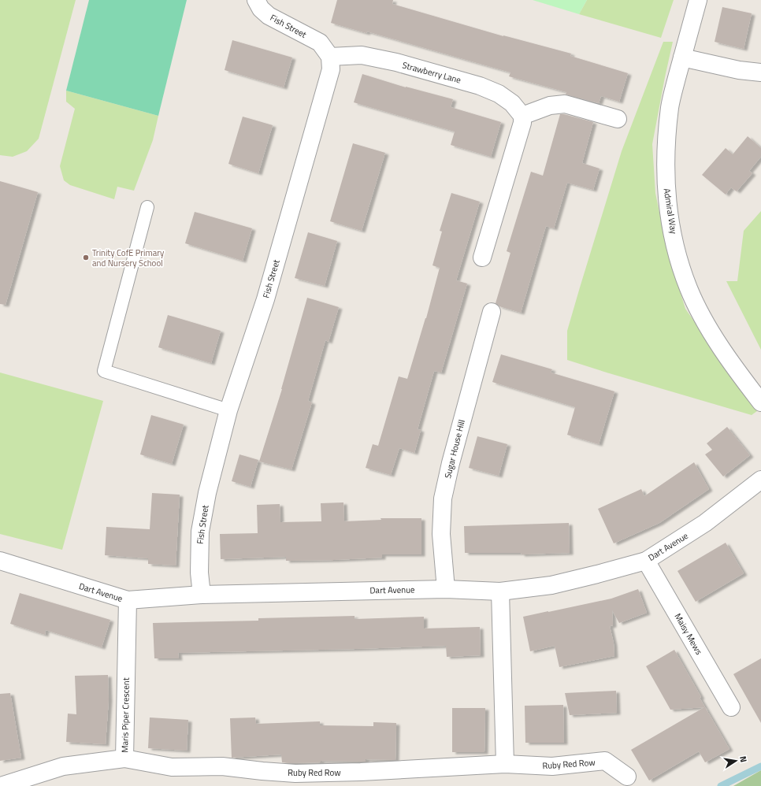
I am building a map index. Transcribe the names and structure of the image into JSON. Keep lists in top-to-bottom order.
{
  "streets": {
    "street": [
      "Fish Street",
      "Strawberry Lane",
      "Admiral Way",
      "Sugar House Hill",
      "Dart Avenue",
      "Maisy Mews",
      "Maris Piper Crescent",
      "Ruby Red Row"
    ]
  },
  "crossings": [
    ["Fish Street", "Strawberry Lane"],
    ["Fish Street", "Dart Avenue"],
    ["Sugar House Hill", "Dart Avenue"],
    ["Dart Avenue", "Maisy Mews"],
    ["Dart Avenue", "Maris Piper Crescent"],
    ["Maris Piper Crescent", "Ruby Red Row"]
  ],
  "places": ["Trinity CofE Primary and Nursery School"],
  "north": "right"
}
